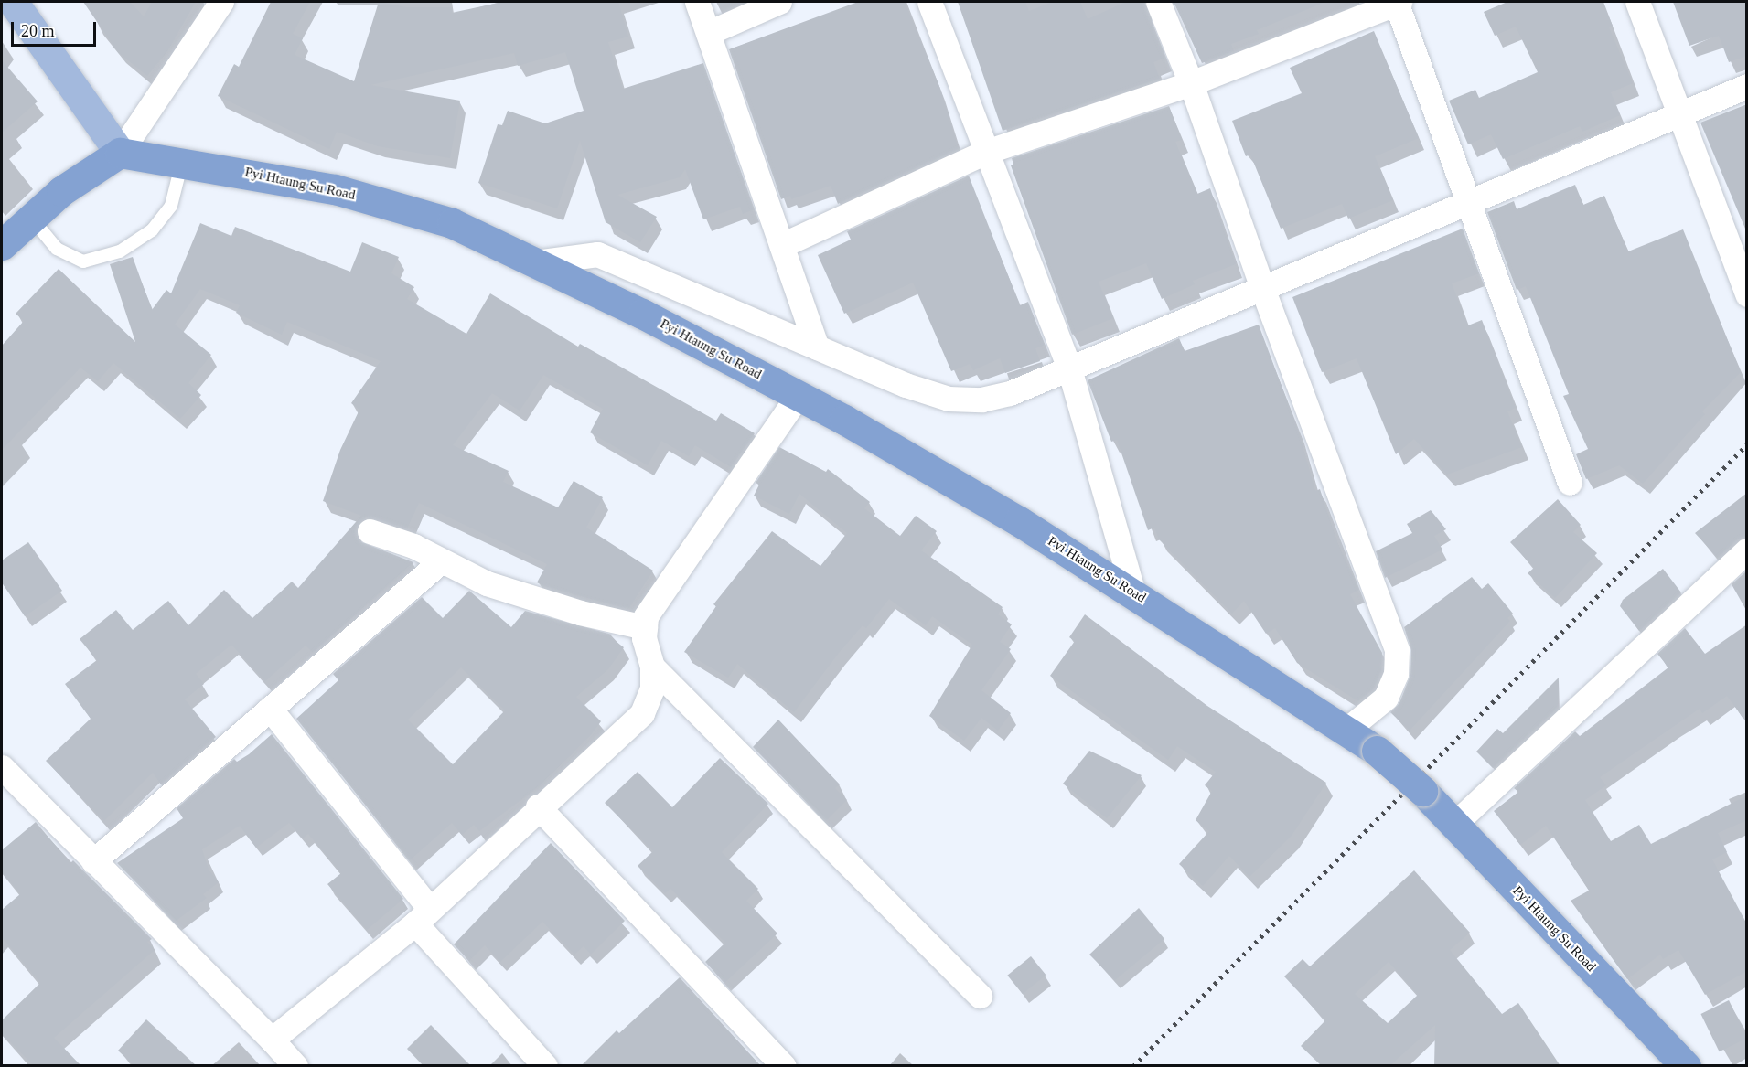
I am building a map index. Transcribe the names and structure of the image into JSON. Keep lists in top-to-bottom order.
{
  "streets": {
    "highway": ["Pyi Htaung Su Road"]
  },
  "scale_bar": "20 m"
}
